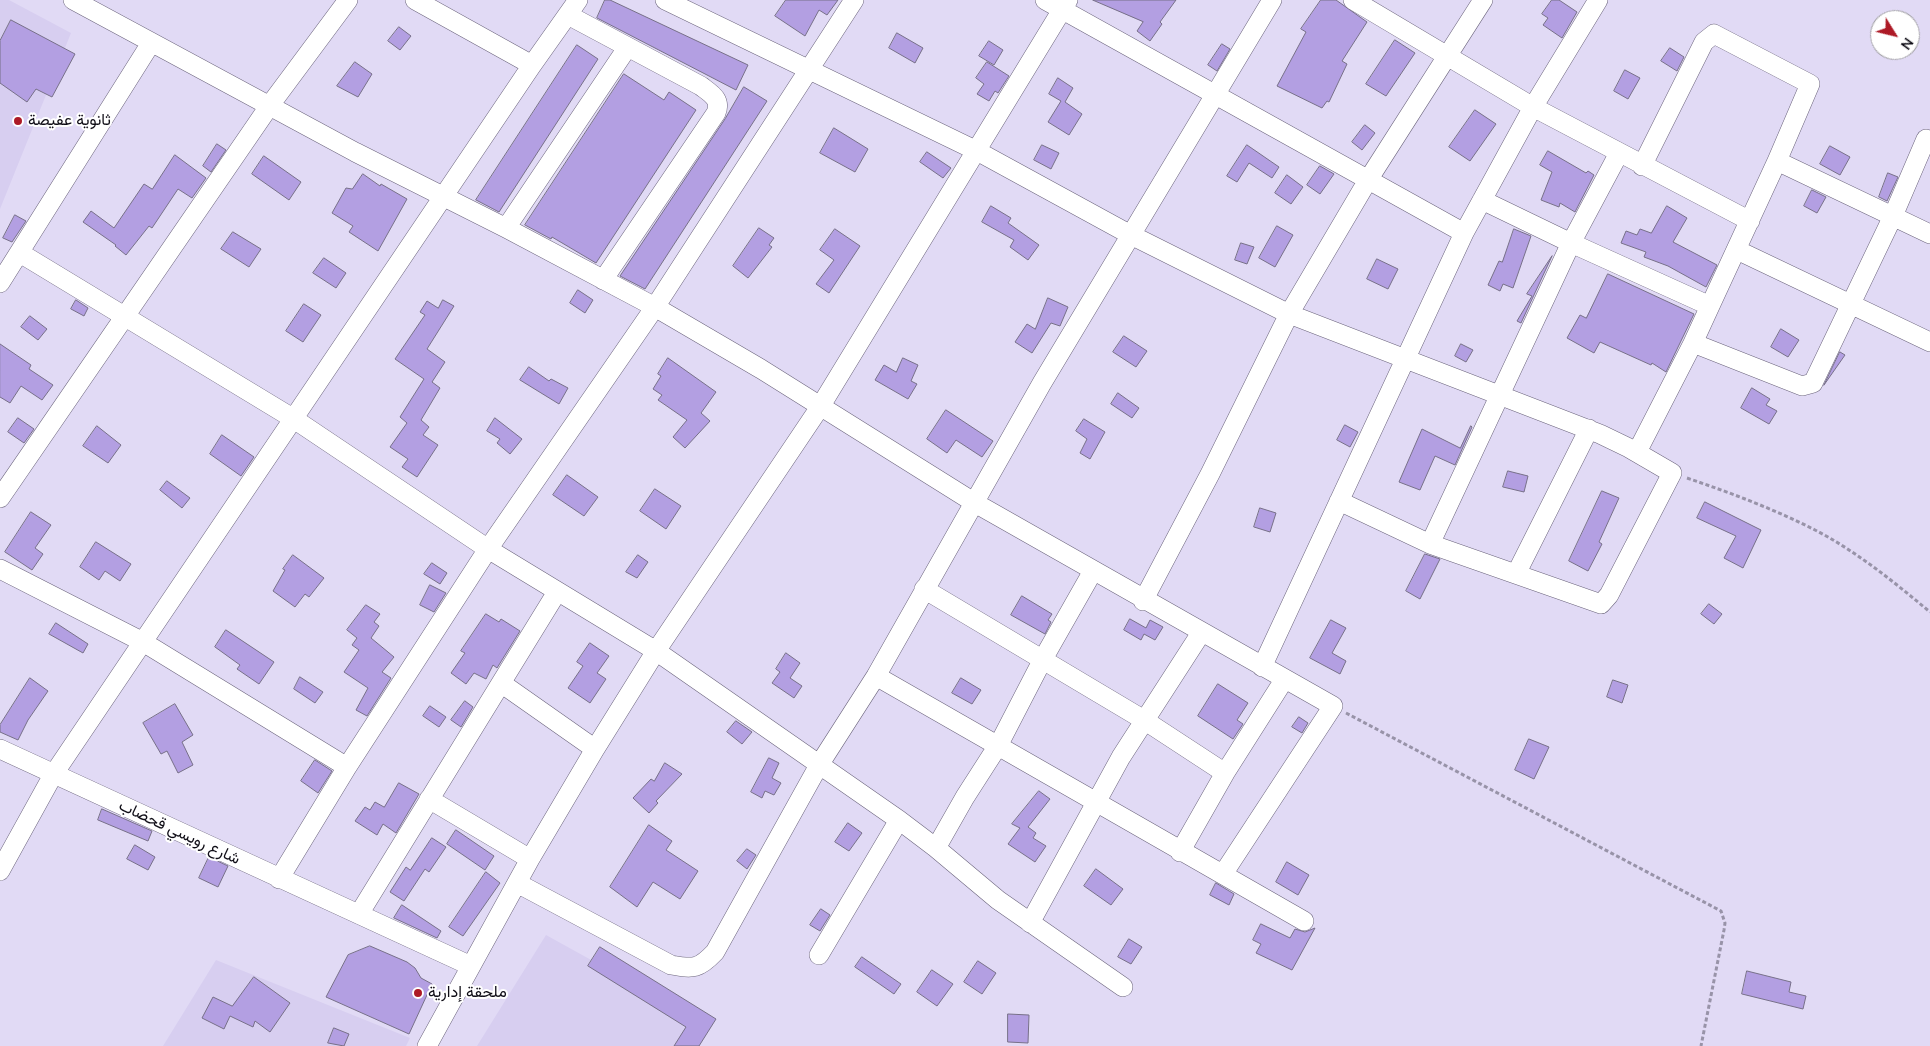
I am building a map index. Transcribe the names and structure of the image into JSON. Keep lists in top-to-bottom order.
{
  "streets": {
    "street": ["شارع رويسي قحضاب"]
  },
  "places": ["ثانوية عفيصة", "ملحقة إدارية"],
  "north": "bottom right"
}
